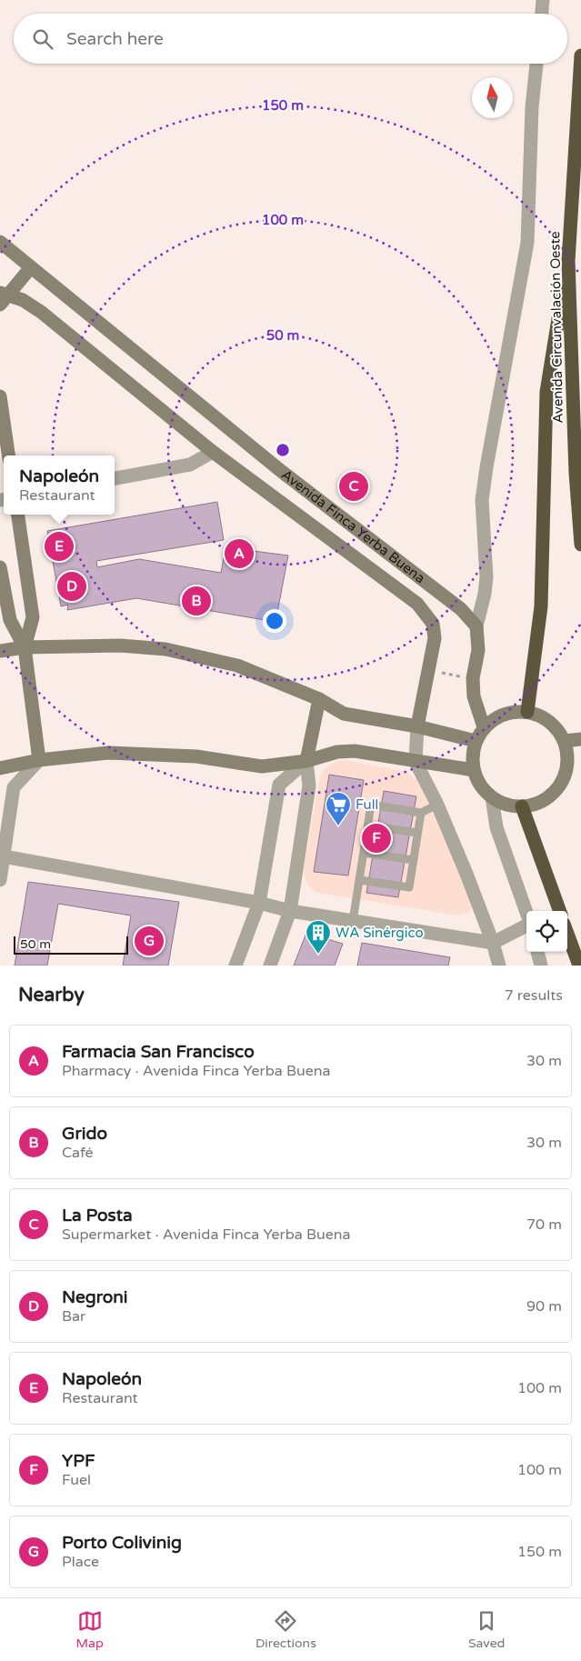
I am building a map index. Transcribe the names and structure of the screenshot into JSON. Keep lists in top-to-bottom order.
{
  "streets": {
    "highway": ["Avenida Circunvalación Oeste"],
    "main road": ["Avenida Finca Yerba Buena"]
  },
  "places": {
    "supermarket": ["Full"],
    "building": ["WA Sinérgico"]
  },
  "scale_bar": "50 m",
  "north": "top",
  "page": {
    "search": "Search here",
    "popup": ["Napoleón", "Restaurant"],
    "pins": [
      "C",
      "E",
      "A",
      "D",
      "B",
      "F",
      "G"
    ],
    "scale": "50 m",
    "heading": ["Nearby", "7 results"],
    "list": [
      {
        "mark": "A",
        "name": "Farmacia San Francisco",
        "note": "Pharmacy · Avenida Finca Yerba Buena",
        "value": "30 m"
      },
      {
        "mark": "B",
        "name": "Grido",
        "note": "Café",
        "value": "30 m"
      },
      {
        "mark": "C",
        "name": "La Posta",
        "note": "Supermarket · Avenida Finca Yerba Buena",
        "value": "70 m"
      },
      {
        "mark": "D",
        "name": "Negroni",
        "note": "Bar",
        "value": "90 m"
      },
      {
        "mark": "E",
        "name": "Napoleón",
        "note": "Restaurant",
        "value": "100 m"
      },
      {
        "mark": "F",
        "name": "YPF",
        "note": "Fuel",
        "value": "100 m"
      },
      {
        "mark": "G",
        "name": "Porto Colivinig",
        "note": "Place",
        "value": "150 m"
      }
    ],
    "nav": ["Map", "Directions", "Saved"]
  },
  "rings": ["150 m", "100 m", "50 m"]
}
